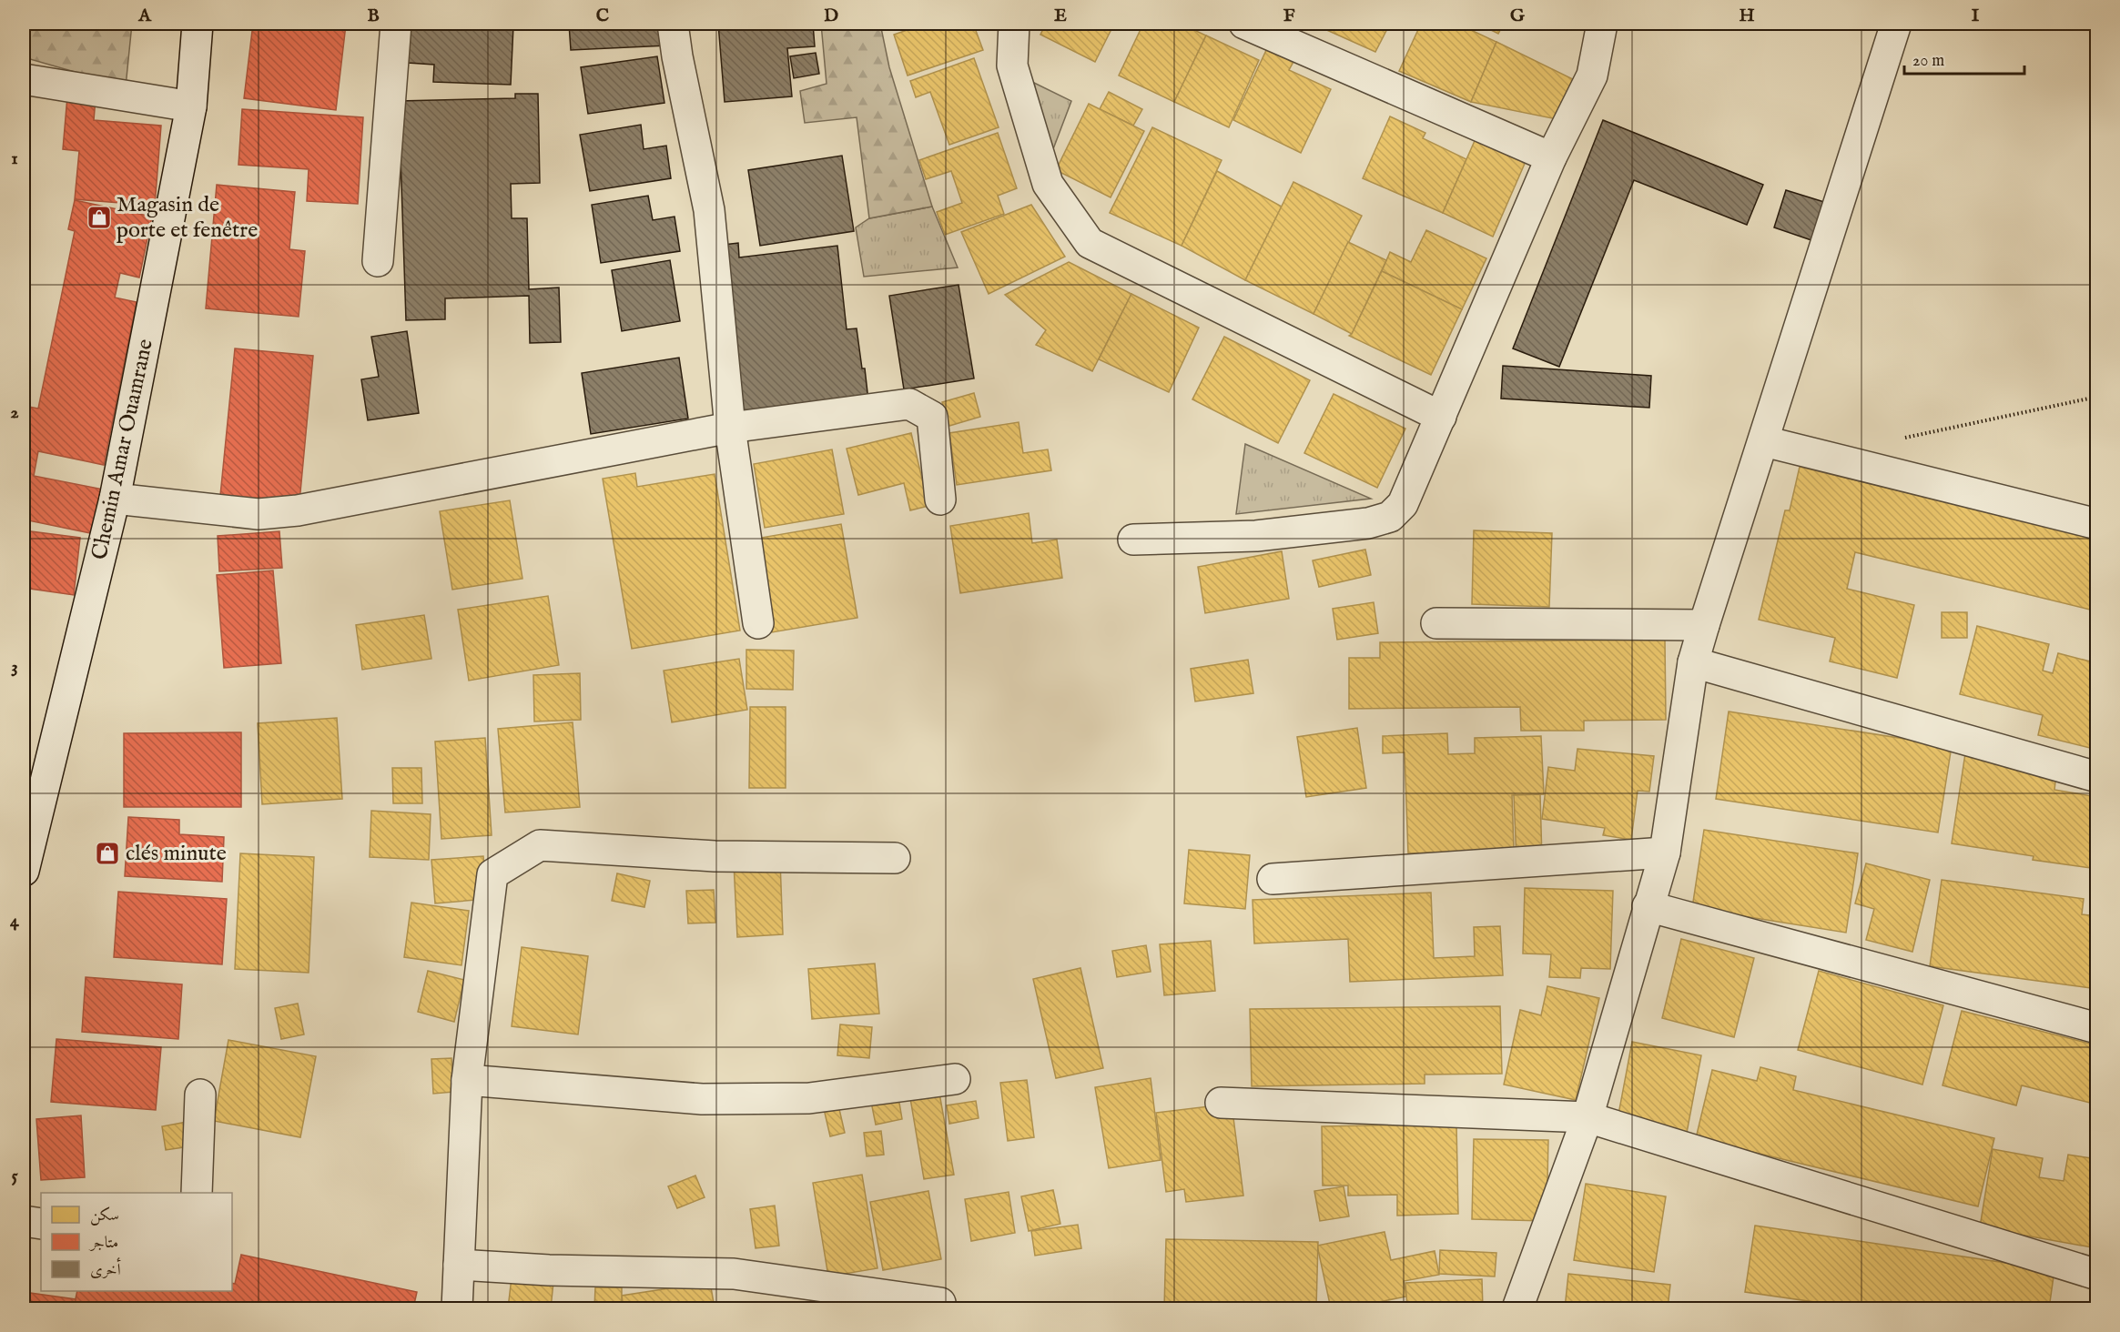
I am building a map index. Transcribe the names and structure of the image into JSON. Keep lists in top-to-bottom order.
{
  "streets": {
    "street": ["Chemin Amar Ouamrane"]
  },
  "places": {
    "shop": ["Magasin de porte et fenêtre", "clés minute"]
  },
  "legend": ["سكن", "متاجر", "أخرى"],
  "scale_bar": "20 m",
  "grid": {
    "columns": [
      "A",
      "B",
      "C",
      "D",
      "E",
      "F",
      "G",
      "H",
      "I"
    ],
    "rows": [
      "1",
      "2",
      "3",
      "4",
      "5"
    ]
  }
}
